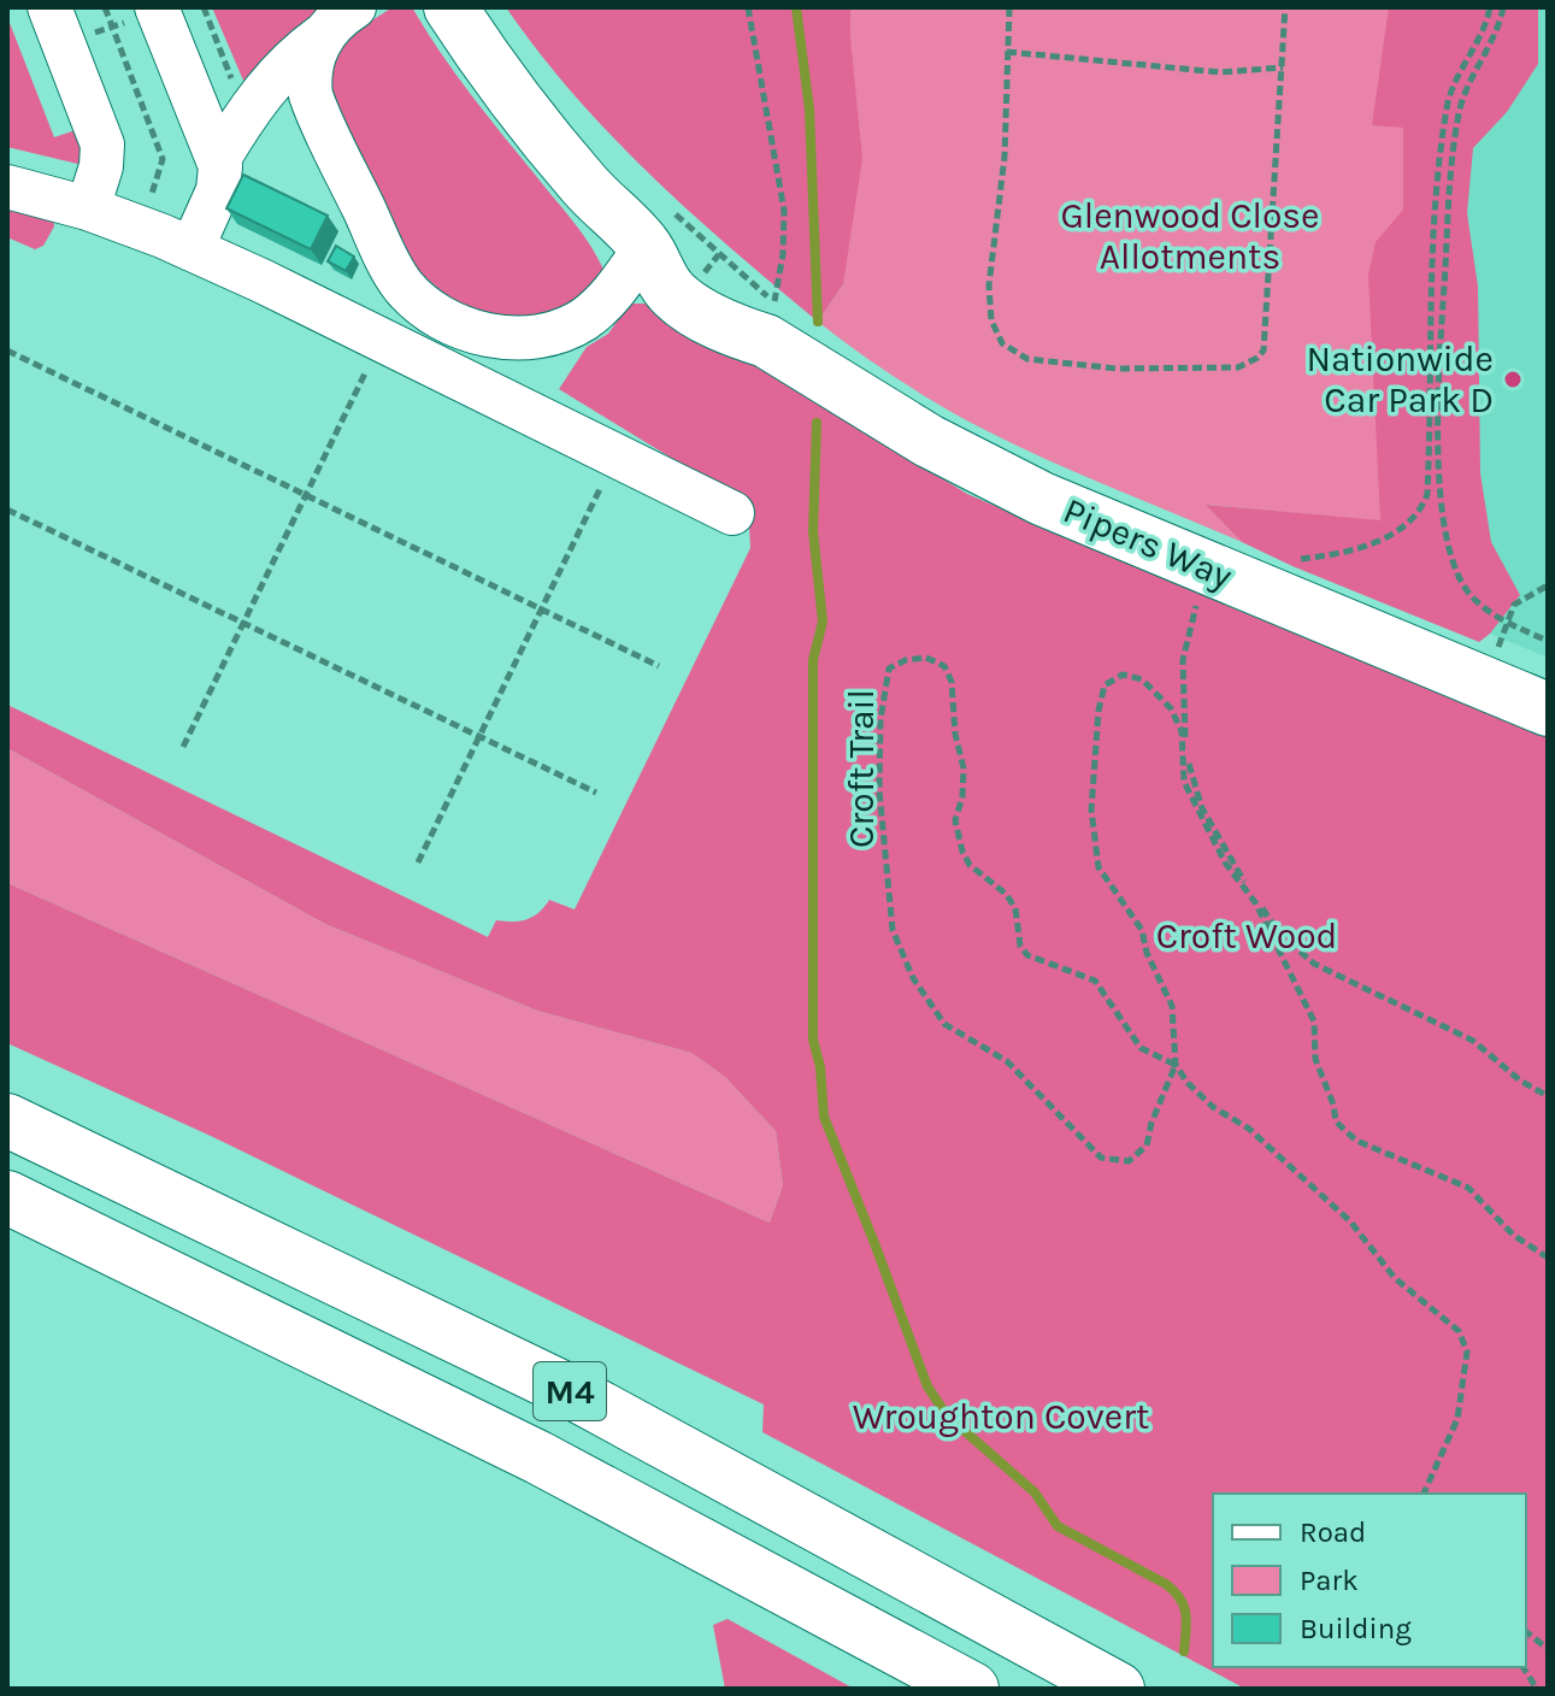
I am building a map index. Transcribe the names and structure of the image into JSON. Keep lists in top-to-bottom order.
{
  "streets": {
    "main road": ["Pipers Way", "M4"],
    "path": ["Croft Trail"]
  },
  "parks": ["Glenwood Close Allotments", "Croft Wood", "Wroughton Covert"],
  "places": ["Nationwide Car Park D"],
  "legend": ["Road", "Park", "Building"]
}
